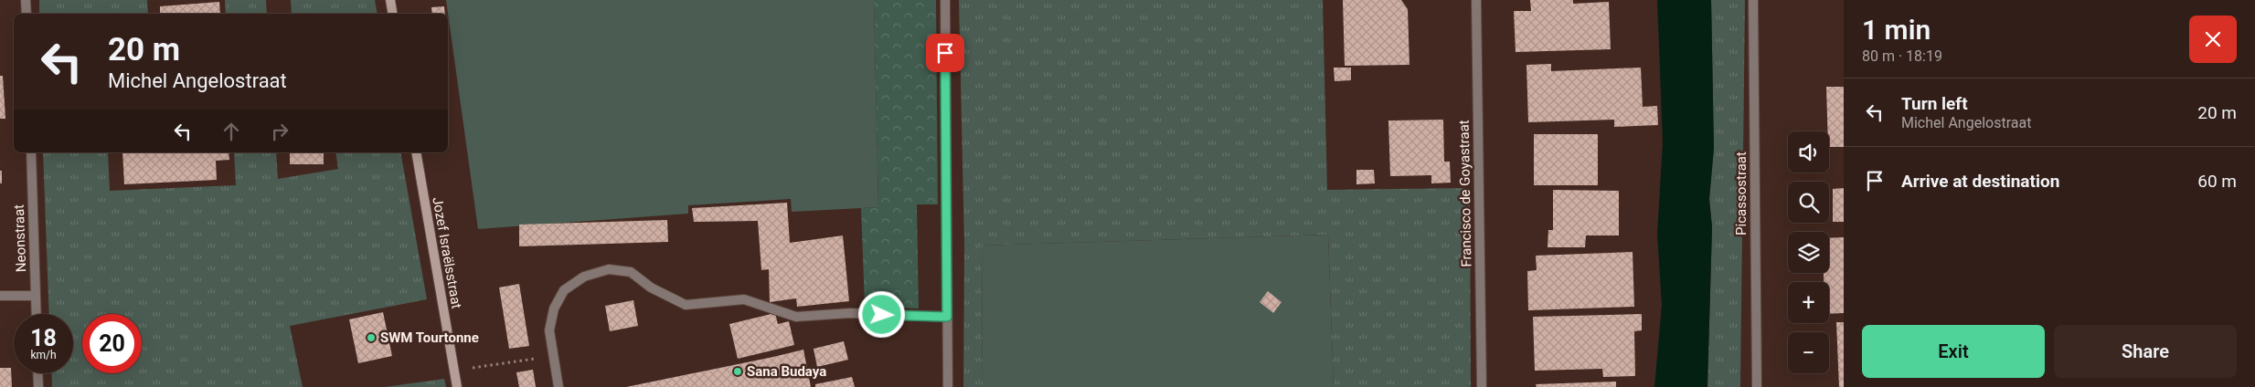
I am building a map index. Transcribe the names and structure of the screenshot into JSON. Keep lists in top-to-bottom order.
{
  "streets": {
    "street": [
      "Francisco de Goyastraat",
      "Picassostraat",
      "Neonstraat",
      "Jozef Israëlsstraat"
    ]
  },
  "places": ["SWM Tourtonne", "Sana Budaya"],
  "page": {
    "heading": ["1 min", "80 m · 18:19"],
    "turn": ["20 m", "Michel Angelostraat"],
    "list": [
      {
        "name": "Turn left",
        "note": "Michel Angelostraat",
        "value": "20 m"
      },
      {
        "name": "Arrive at destination",
        "value": "60 m"
      }
    ],
    "map_buttons": ["+", "−"],
    "speed": "18 km/h",
    "limit": "20",
    "buttons": ["Exit", "Share"]
  }
}
